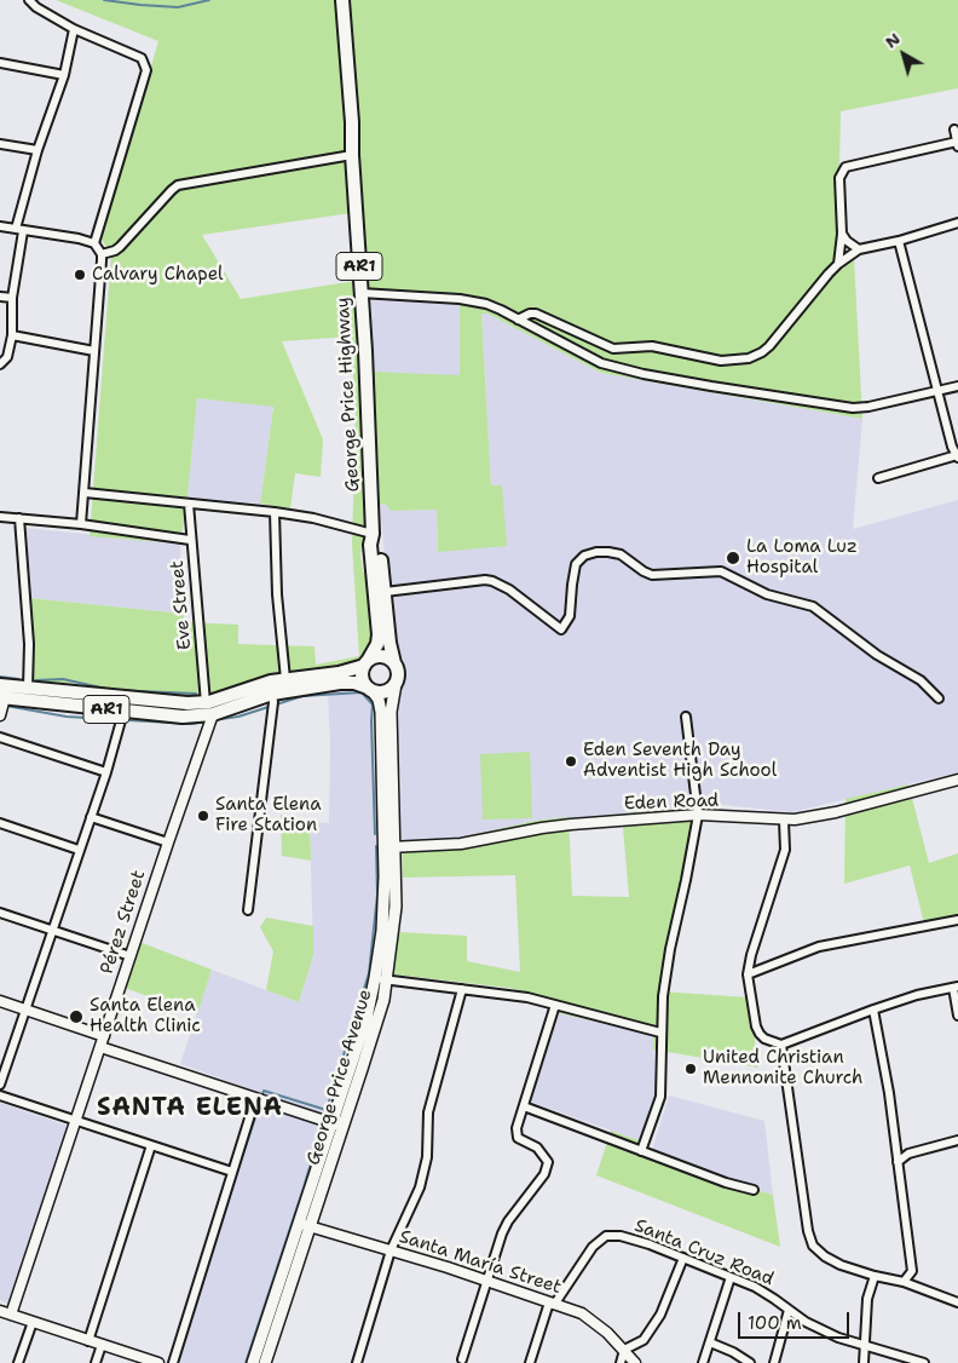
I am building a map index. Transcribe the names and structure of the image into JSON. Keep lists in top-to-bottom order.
{
  "streets": {
    "highway": ["AR1", "George Price Highway"],
    "main road": ["George Price Avenue"],
    "street": [
      "Eve Street",
      "Eden Road",
      "Pérez Street",
      "Santa Cruz Road",
      "Santa María Street"
    ]
  },
  "crossings": [
    ["AR1", "George Price Highway"],
    ["AR1", "Eve Street"],
    ["AR1", "Pérez Street"],
    ["AR1", "George Price Avenue"],
    ["George Price Highway", "George Price Avenue"],
    ["Eden Road", "George Price Avenue"],
    ["George Price Avenue", "Santa María Street"],
    ["Santa Cruz Road", "Santa María Street"]
  ],
  "districts": ["SANTA ELENA"],
  "places": [
    "Calvary Chapel",
    "La Loma Luz Hospital",
    "Eden Seventh Day Adventist High School",
    "Santa Elena Fire Station",
    "Santa Elena Health Clinic",
    "United Christian Mennonite Church"
  ],
  "scale_bar": "100 m",
  "north": "top left"
}
